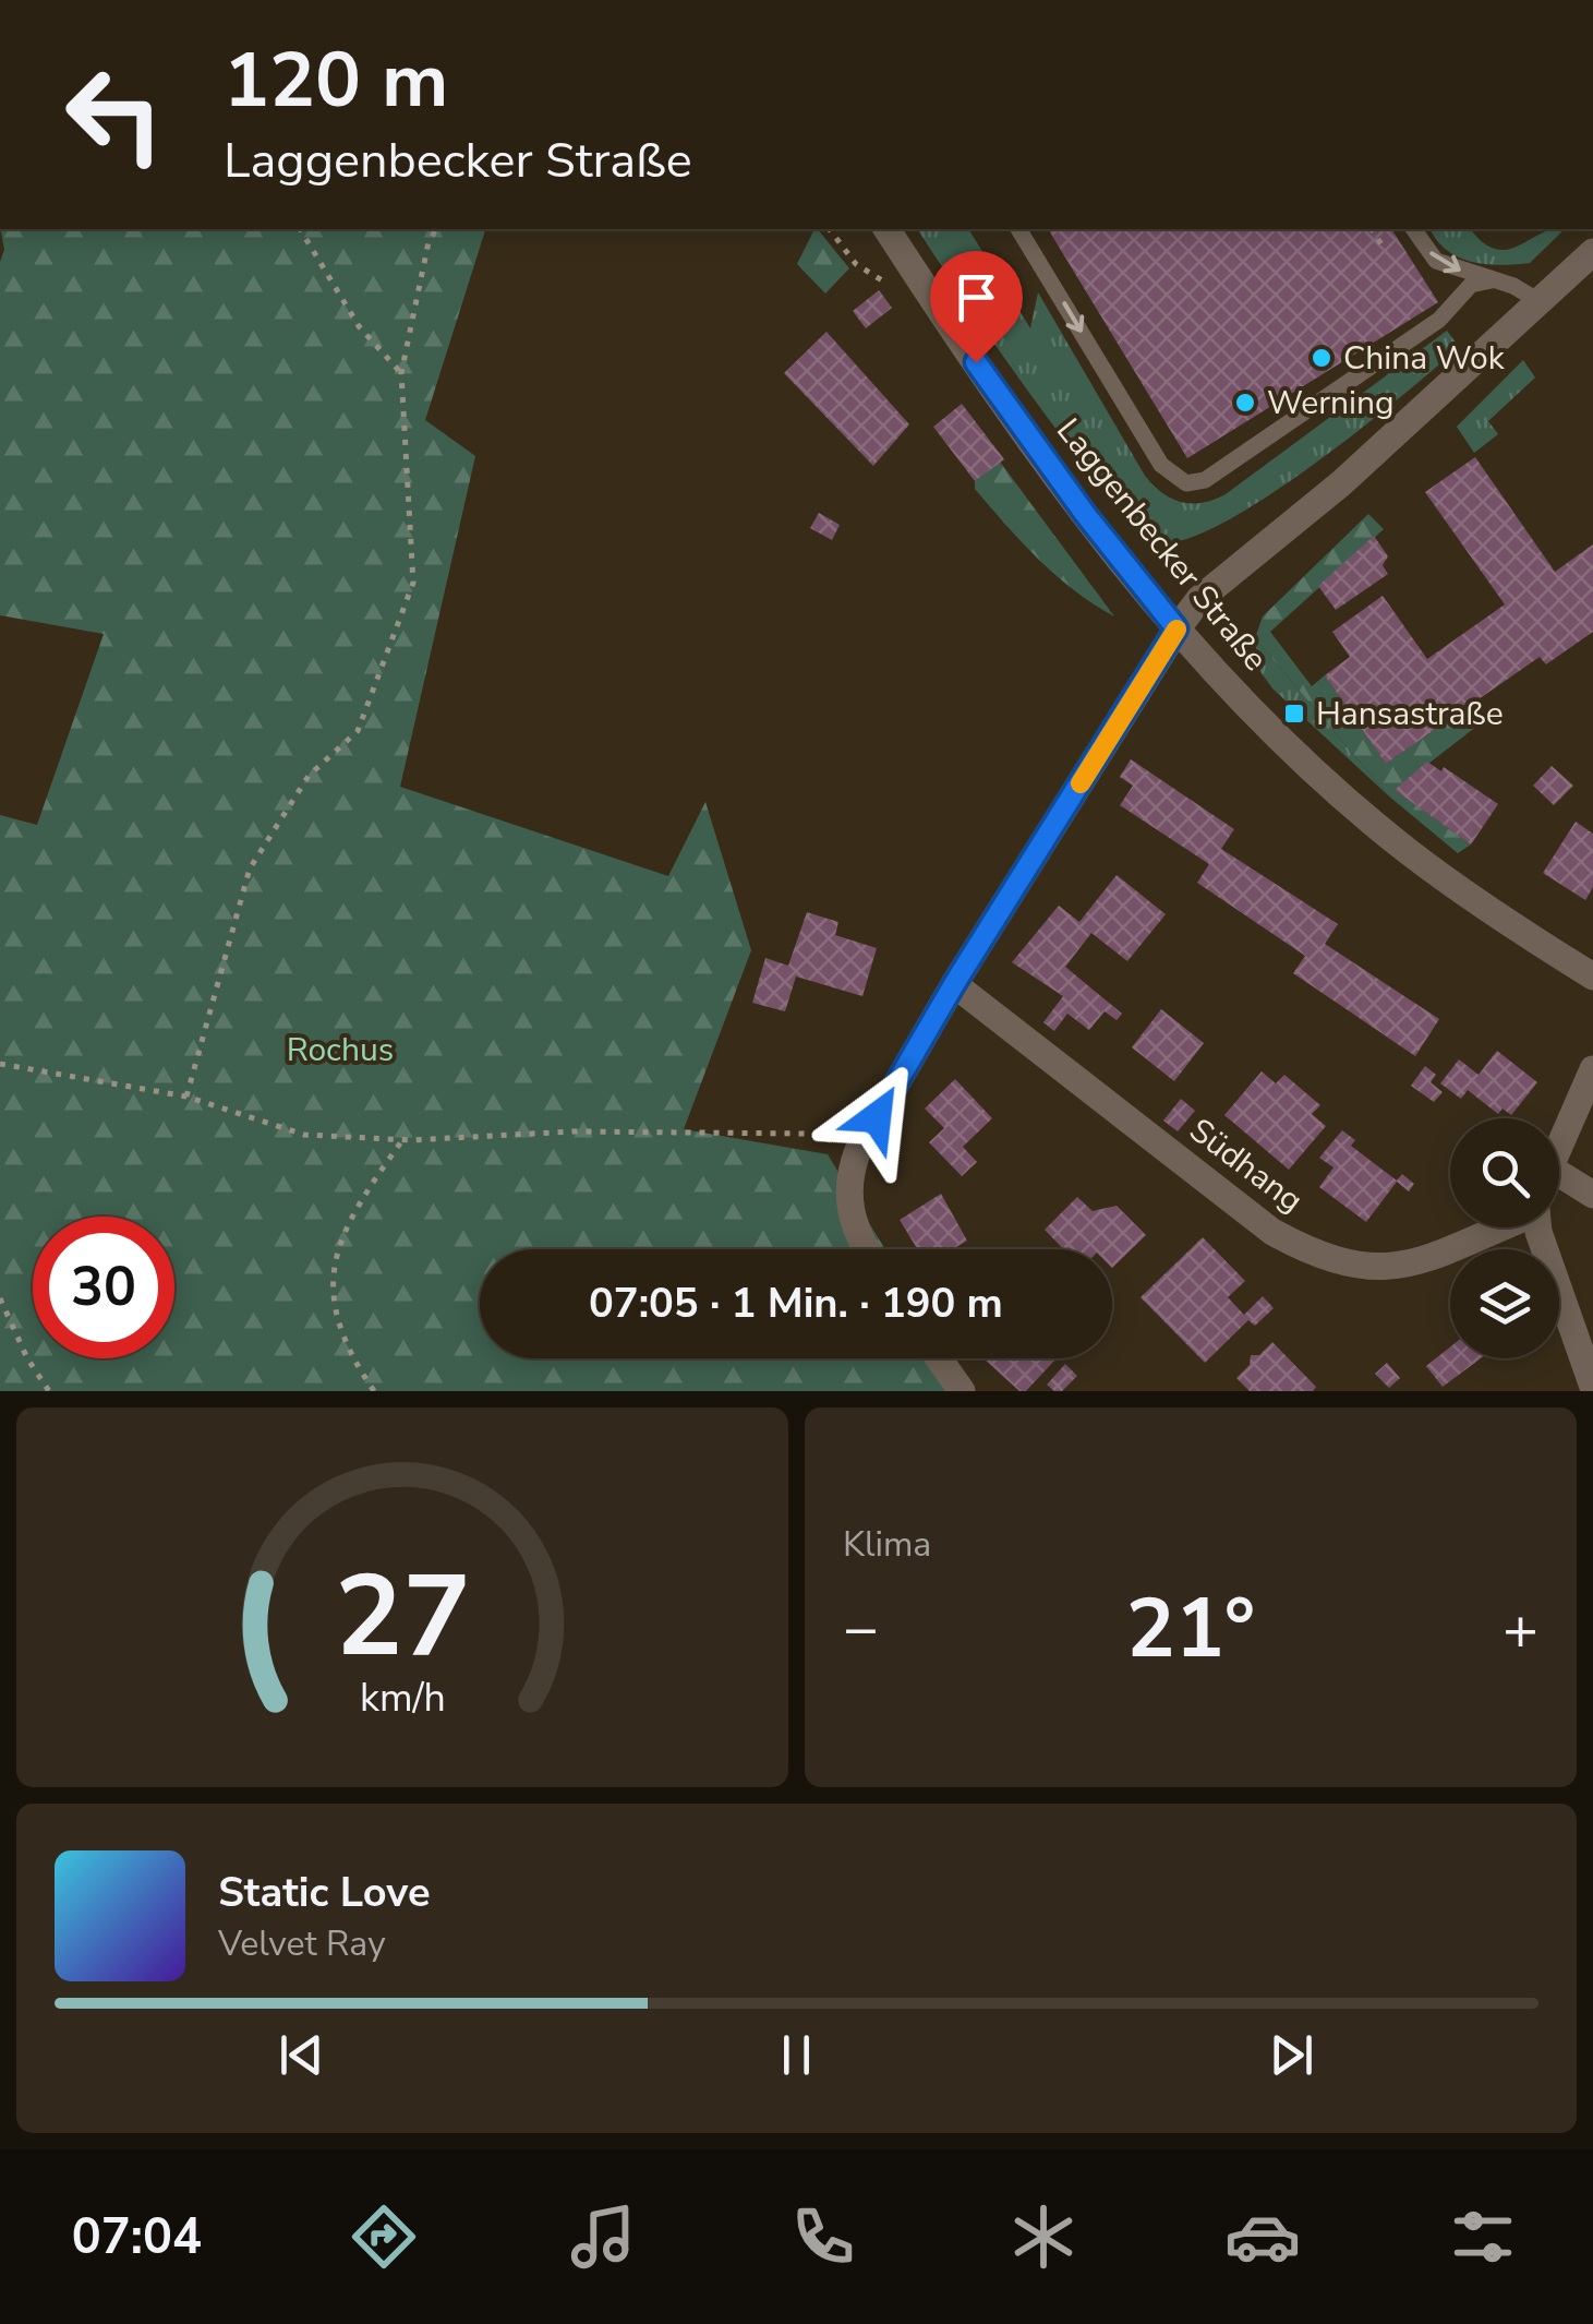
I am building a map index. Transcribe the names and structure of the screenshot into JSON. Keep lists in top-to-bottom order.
{
  "streets": {
    "street": ["Laggenbecker Straße", "Südhang"]
  },
  "parks": ["Rochus"],
  "places": {
    "other": ["China Wok", "Werning"],
    "transit": ["Hansastraße"]
  },
  "page": {
    "turn": ["120 m", "Laggenbecker Straße"],
    "limit": "30",
    "trip": "07:05 · 1 Min. · 190 m",
    "tile": "Klima",
    "heat": ["−", "21°", "+"],
    "song": ["Static Love", "Velvet Ray"],
    "tabs": "07:04",
    "gauge": ["27", "km/h"]
  }
}
